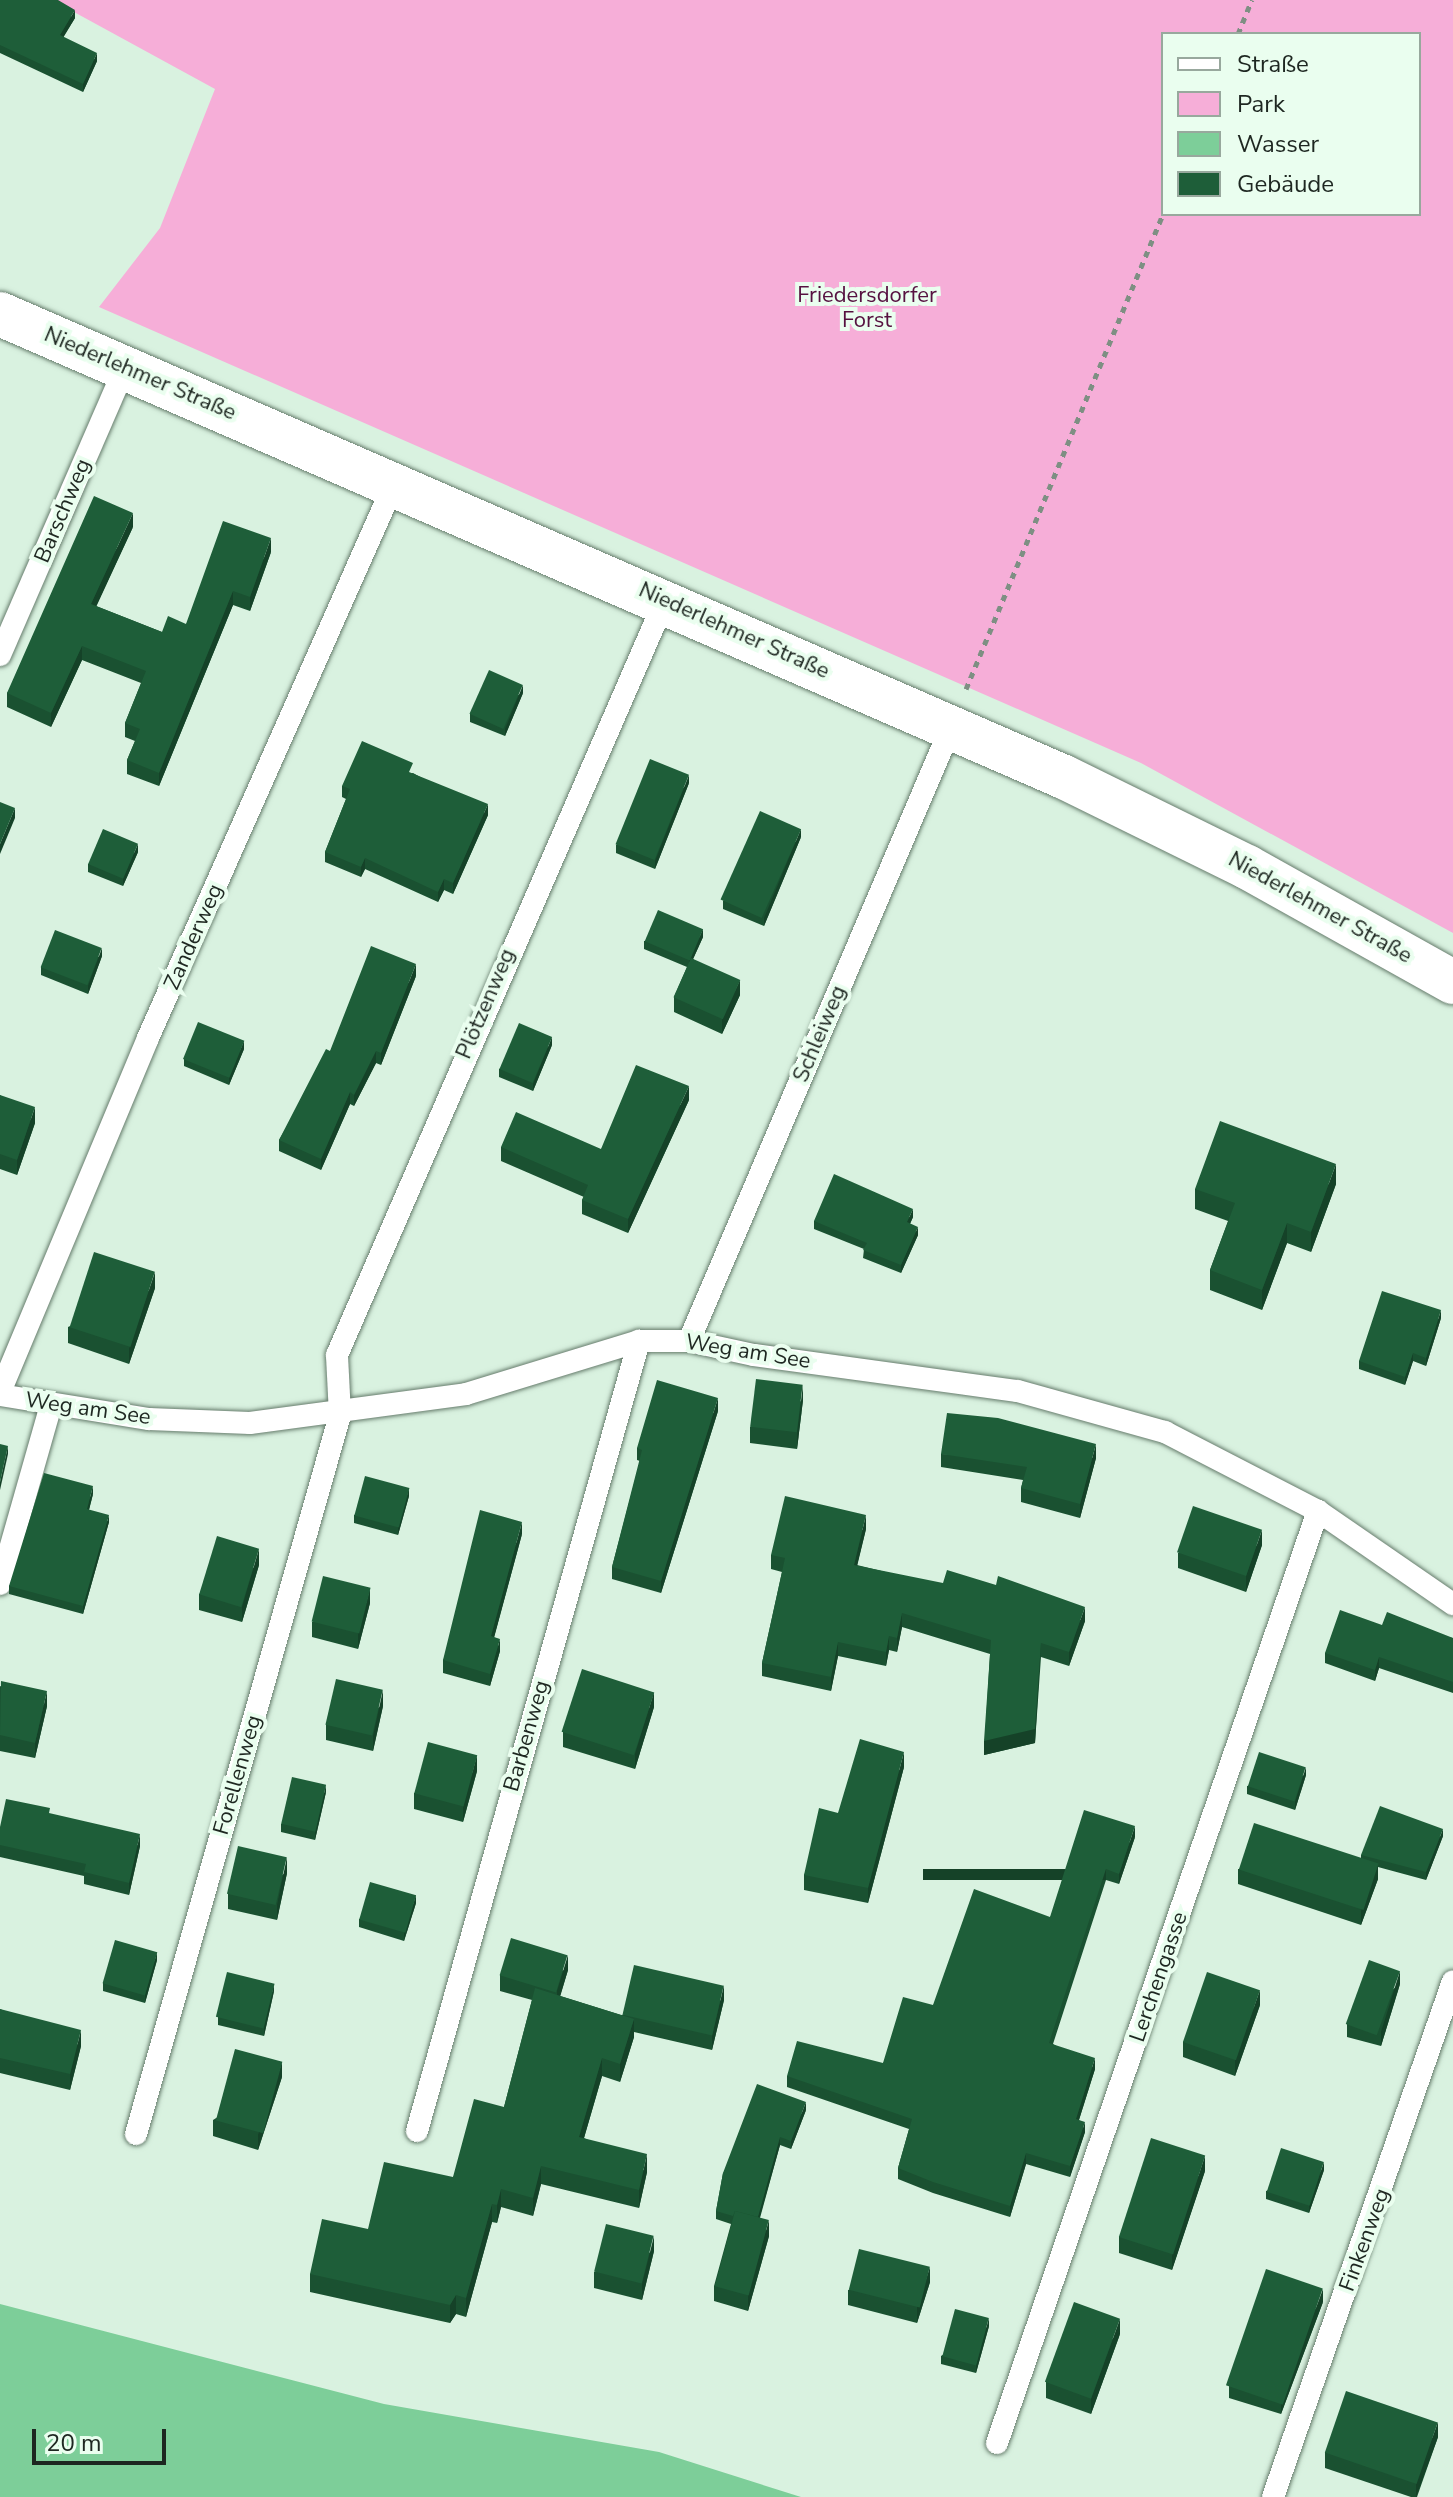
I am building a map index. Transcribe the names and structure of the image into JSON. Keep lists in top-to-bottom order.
{
  "streets": {
    "main road": ["Niederlehmer Straße"],
    "lane": [
      "Barschweg",
      "Zanderweg",
      "Plötzenweg",
      "Schleiweg",
      "Weg am See",
      "Barbenweg",
      "Forellenweg",
      "Lerchengasse",
      "Finkenweg"
    ]
  },
  "crossings": [
    ["Niederlehmer Straße", "Barschweg"],
    ["Niederlehmer Straße", "Zanderweg"],
    ["Niederlehmer Straße", "Plötzenweg"],
    ["Niederlehmer Straße", "Schleiweg"],
    ["Zanderweg", "Weg am See"],
    ["Plötzenweg", "Weg am See"],
    ["Plötzenweg", "Forellenweg"],
    ["Schleiweg", "Weg am See"],
    ["Weg am See", "Barbenweg"],
    ["Weg am See", "Forellenweg"],
    ["Weg am See", "Lerchengasse"]
  ],
  "parks": ["Friedersdorfer Forst"],
  "legend": [
    "Straße",
    "Park",
    "Wasser",
    "Gebäude"
  ],
  "scale_bar": "20 m"
}
